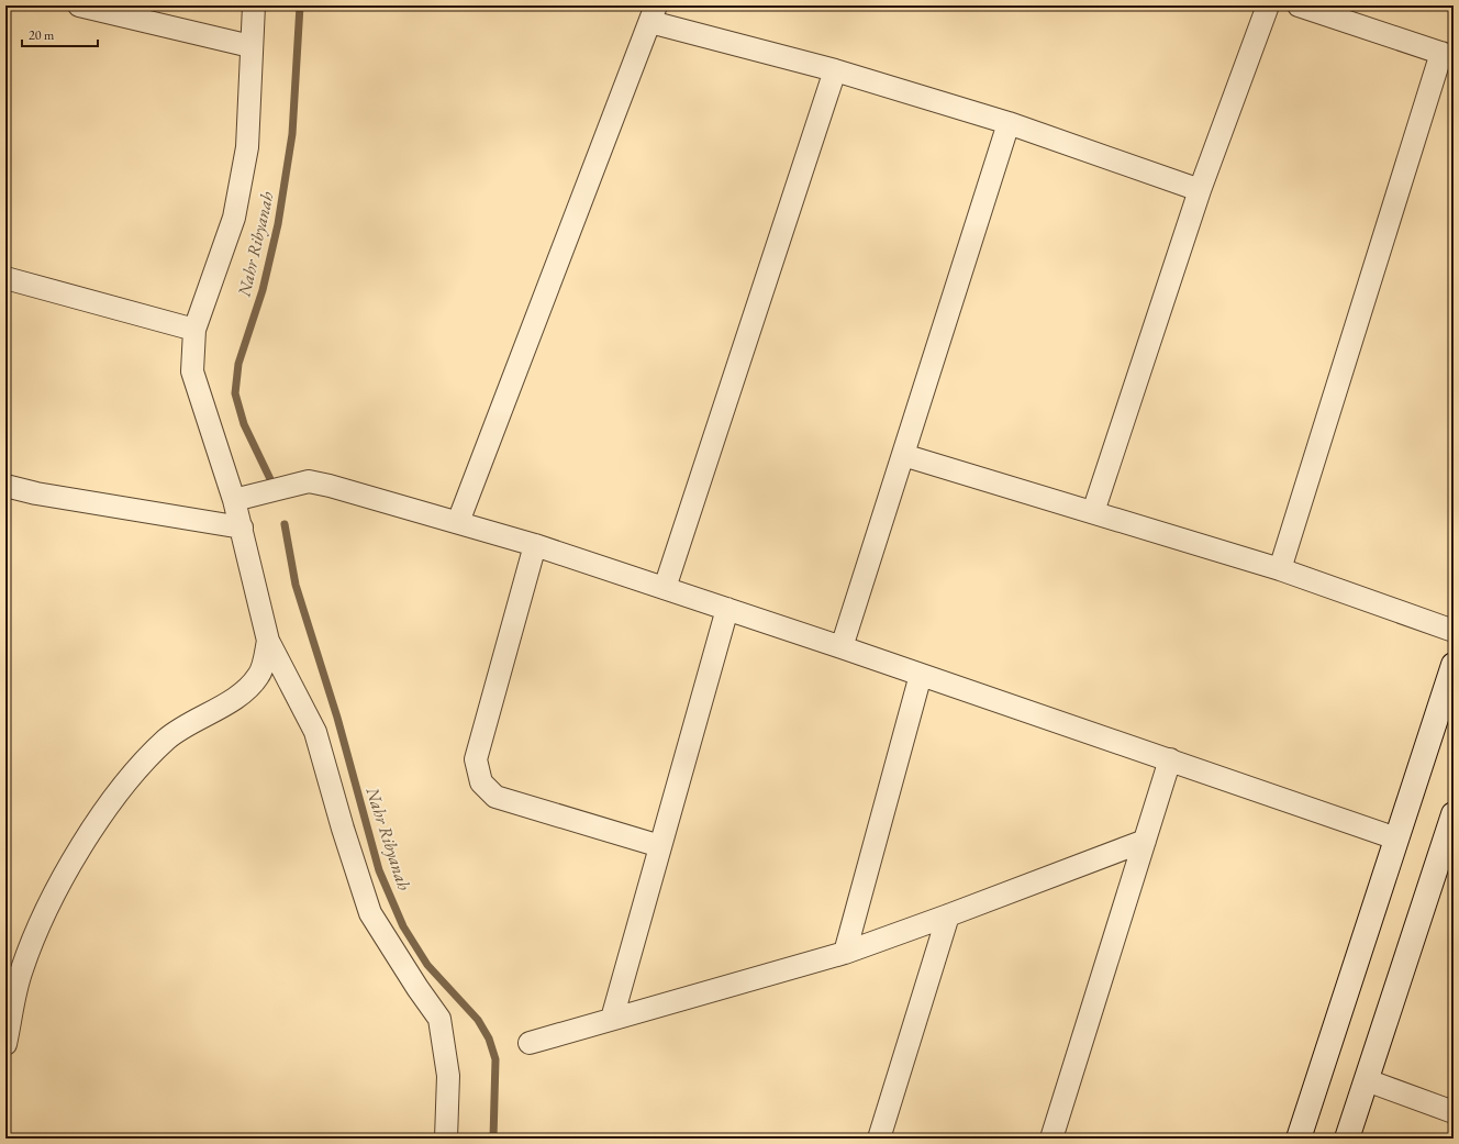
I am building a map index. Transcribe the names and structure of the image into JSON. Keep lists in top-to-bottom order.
{
  "water": ["Nahr Ribyanah"],
  "scale_bar": "20 m"
}
